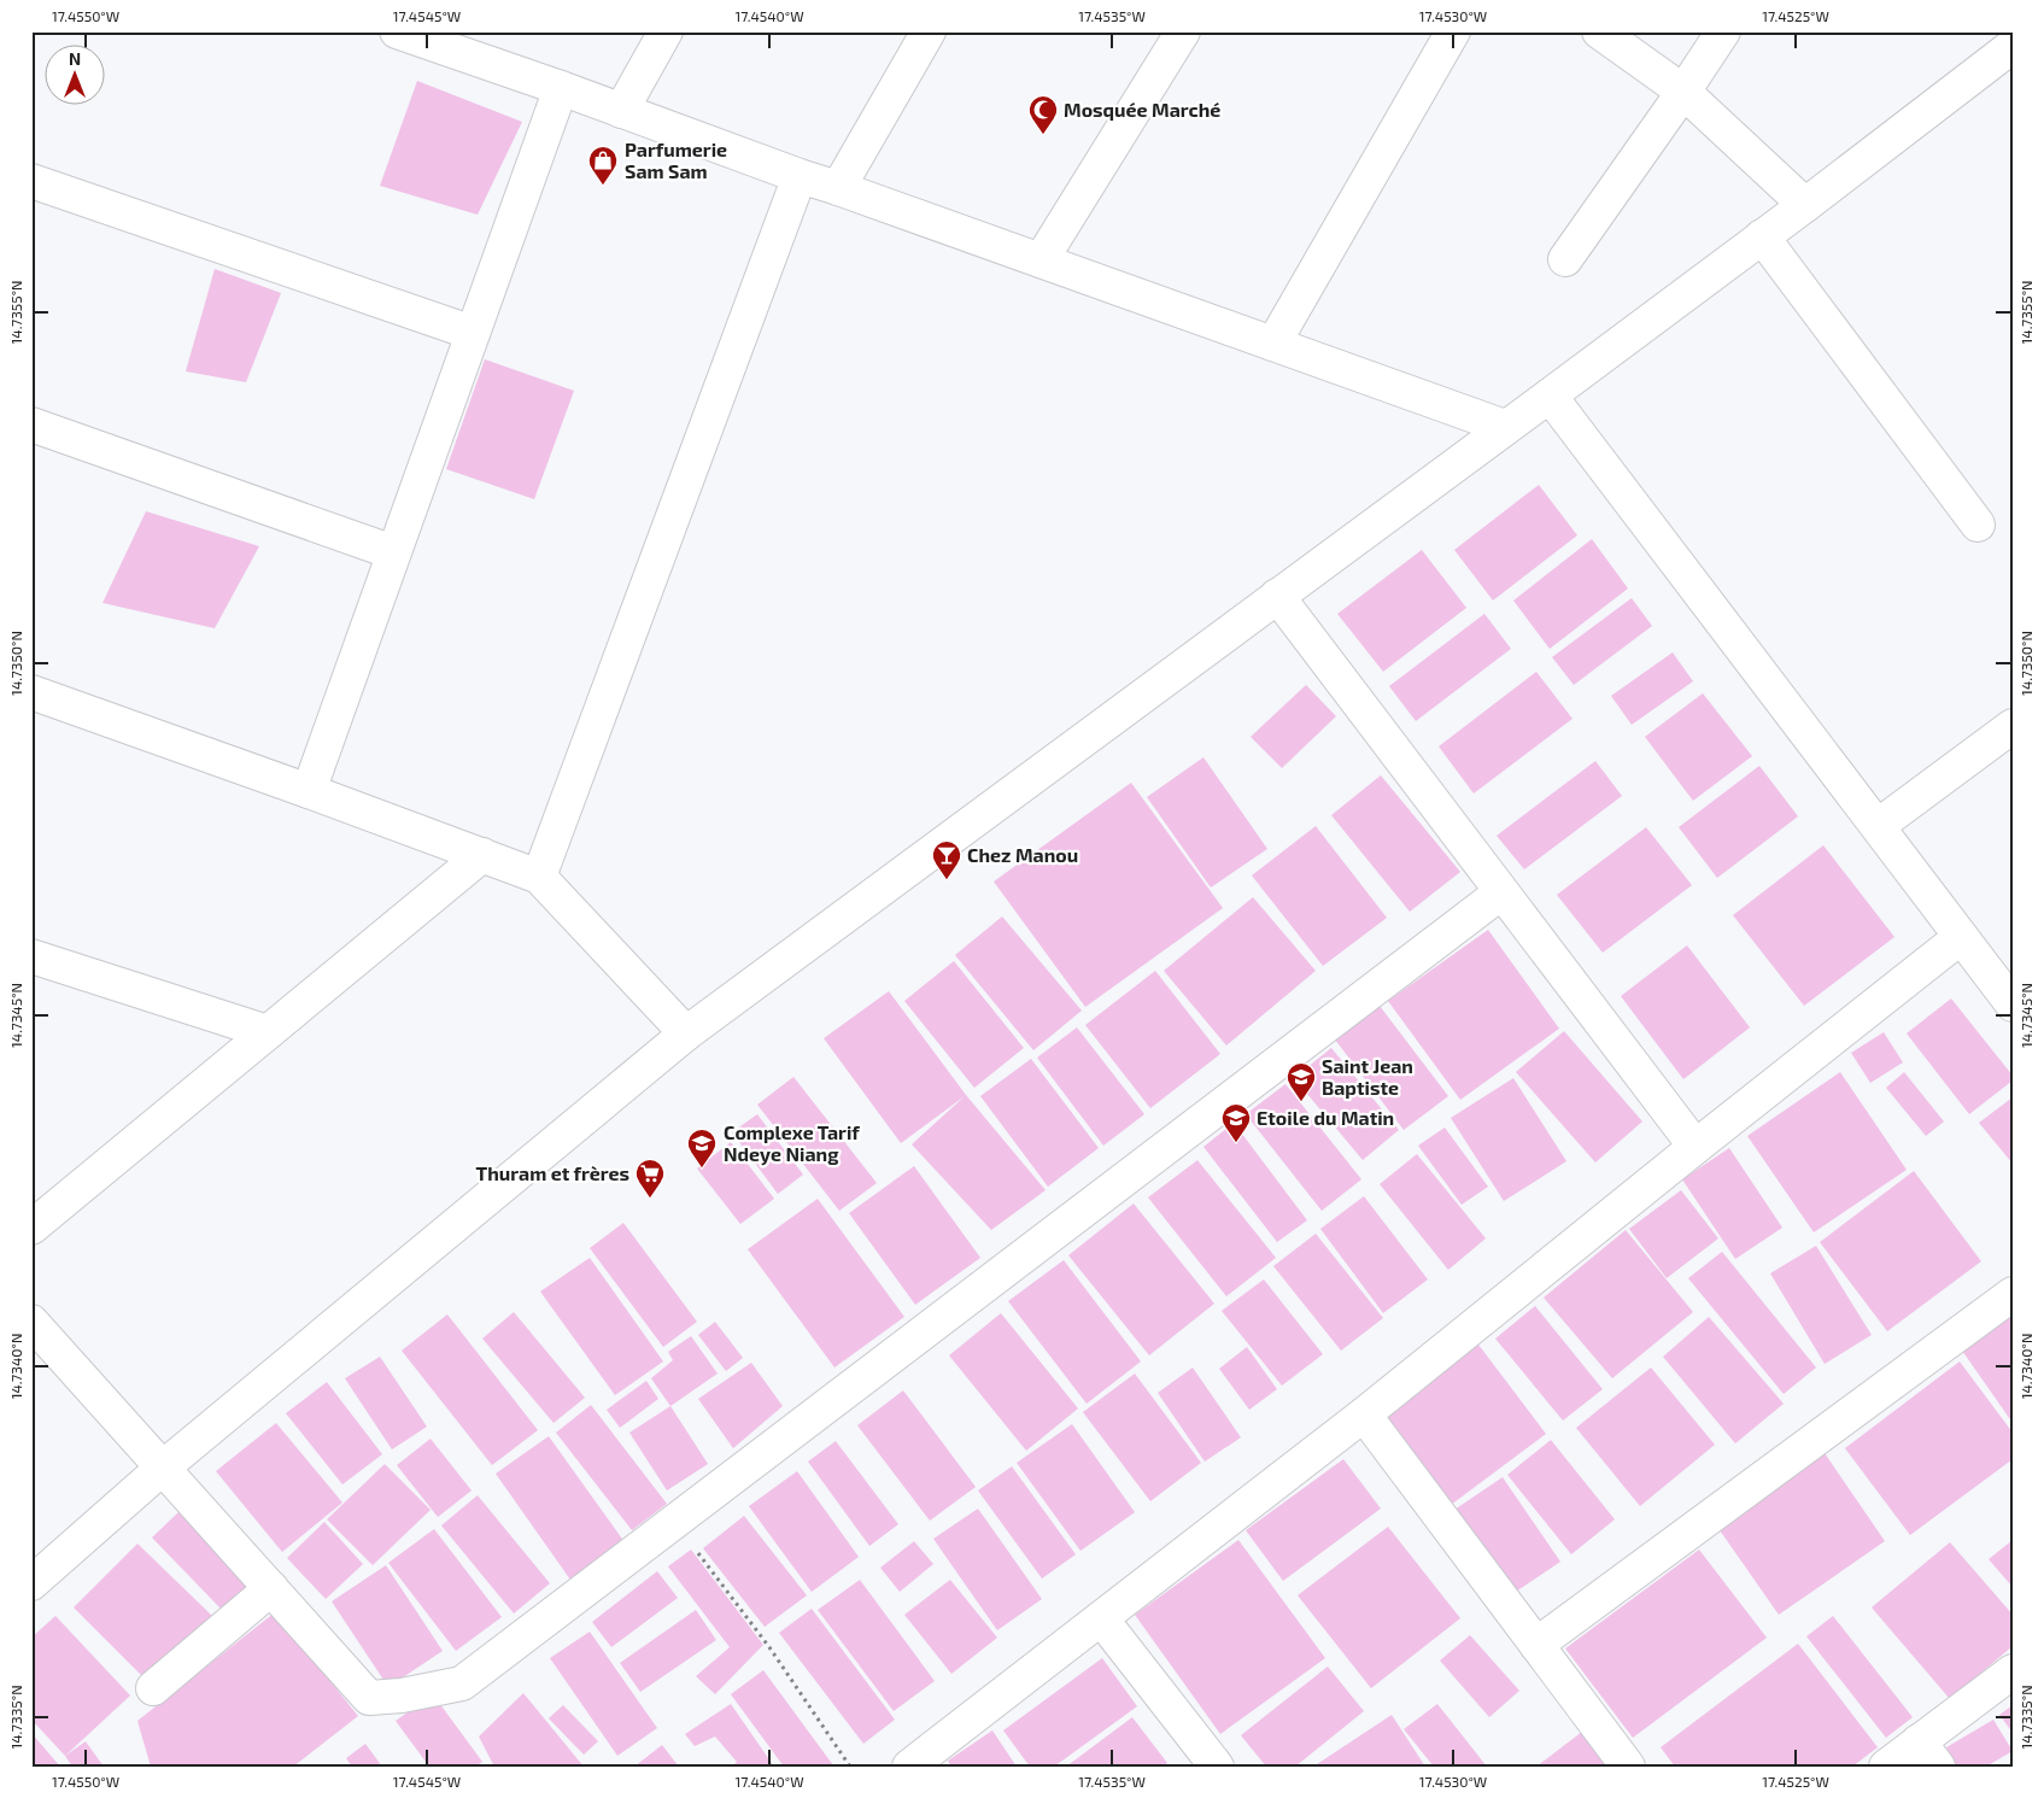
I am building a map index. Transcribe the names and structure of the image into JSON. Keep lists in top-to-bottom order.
{
  "places": {
    "mosque": ["Mosquée Marché"],
    "shop": ["Parfumerie Sam Sam"],
    "bar": ["Chez Manou"],
    "school or university": ["Saint Jean Baptiste", "Etoile du Matin", "Complexe Tarif Ndeye Niang"],
    "supermarket": ["Thuram et frères"]
  },
  "north": "top",
  "coordinates": [
    "17.4550°W",
    "17.4545°W",
    "17.4540°W",
    "17.4535°W",
    "17.4530°W",
    "17.4525°W",
    "14.7355°N",
    "14.7350°N",
    "14.7345°N",
    "14.7340°N",
    "14.7335°N"
  ]
}
